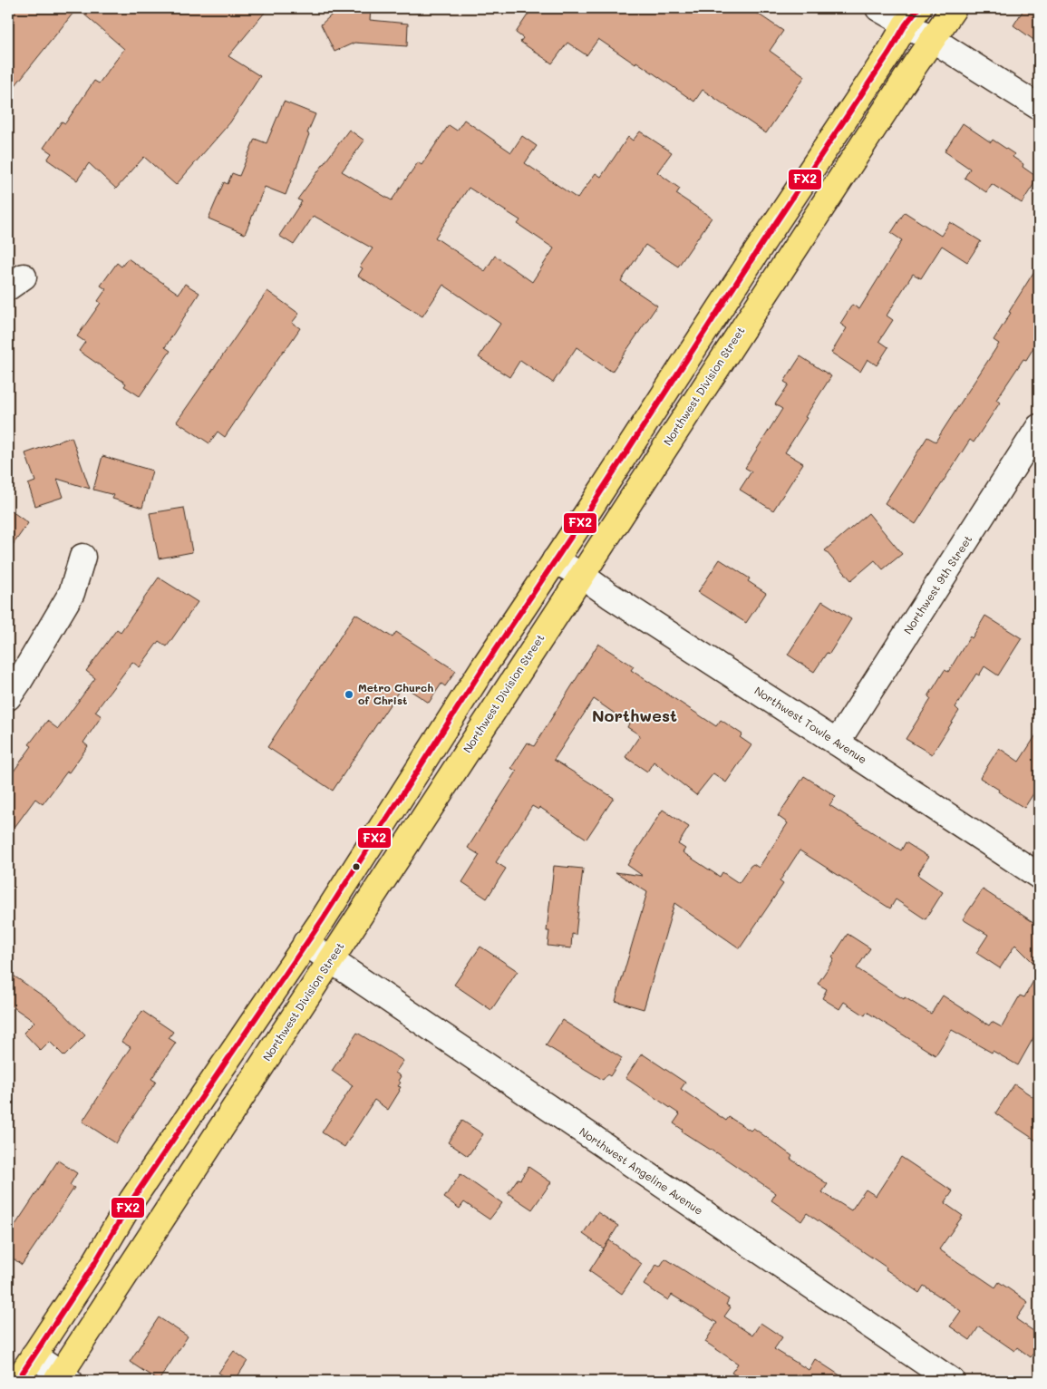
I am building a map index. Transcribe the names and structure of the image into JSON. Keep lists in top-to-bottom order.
{
  "streets": {
    "main road": ["Northwest Division Street"],
    "street": ["Northwest 9th Street", "Northwest Towle Avenue", "Northwest Angeline Avenue"]
  },
  "crossings": [
    ["Northwest Division Street", "Northwest Towle Avenue"],
    ["Northwest Division Street", "Northwest Angeline Avenue"],
    ["Northwest 9th Street", "Northwest Towle Avenue"]
  ],
  "districts": ["Northwest"],
  "places": ["Metro Church of Christ"],
  "lines": ["transit line FX2"]
}
